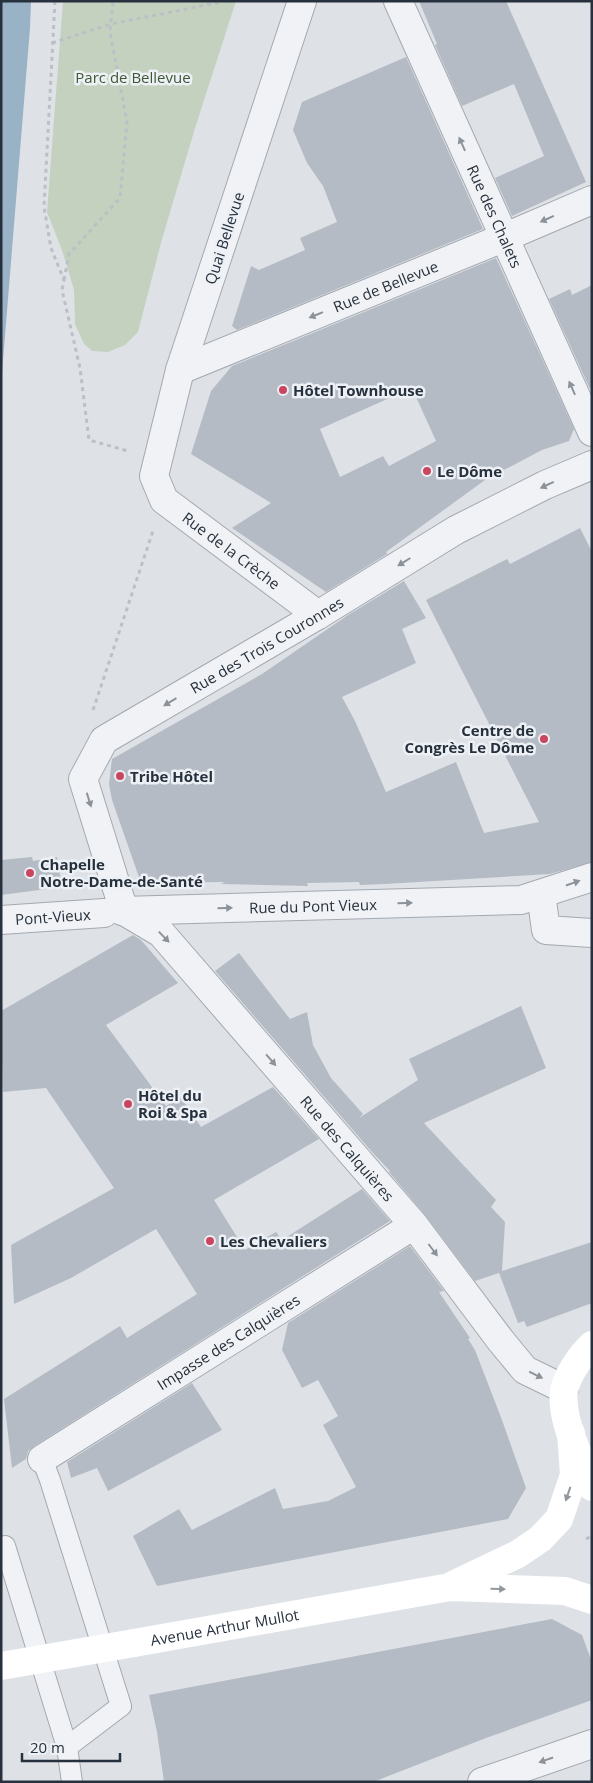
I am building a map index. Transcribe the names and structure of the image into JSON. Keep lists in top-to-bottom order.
{
  "streets": {
    "main road": ["Avenue Arthur Mullot"],
    "street": [
      "Rue des Chalets",
      "Quai Bellevue",
      "Rue de Bellevue",
      "Rue de la Crèche",
      "Rue des Trois Couronnes",
      "Rue du Pont Vieux",
      "Pont-Vieux",
      "Rue des Calquières",
      "Impasse des Calquières"
    ]
  },
  "crossings": [
    ["Rue des Chalets", "Rue de Bellevue"],
    ["Quai Bellevue", "Rue de Bellevue"],
    ["Quai Bellevue", "Rue de la Crèche"],
    ["Rue de la Crèche", "Rue des Trois Couronnes"],
    ["Rue du Pont Vieux", "Pont-Vieux"],
    ["Rue du Pont Vieux", "Rue des Calquières"],
    ["Pont-Vieux", "Rue des Calquières"],
    ["Rue des Calquières", "Impasse des Calquières"]
  ],
  "one_way": [
    "Rue des Chalets",
    "Rue de Bellevue",
    "Rue des Trois Couronnes",
    "Rue du Pont Vieux",
    "Rue des Calquières"
  ],
  "parks": ["Parc de Bellevue"],
  "places": [
    "Hôtel Townhouse",
    "Le Dôme",
    "Centre de Congrès Le Dôme",
    "Tribe Hôtel",
    "Chapelle Notre-Dame-de-Santé",
    "Hôtel du Roi & Spa",
    "Les Chevaliers"
  ],
  "scale_bar": "20 m"
}
